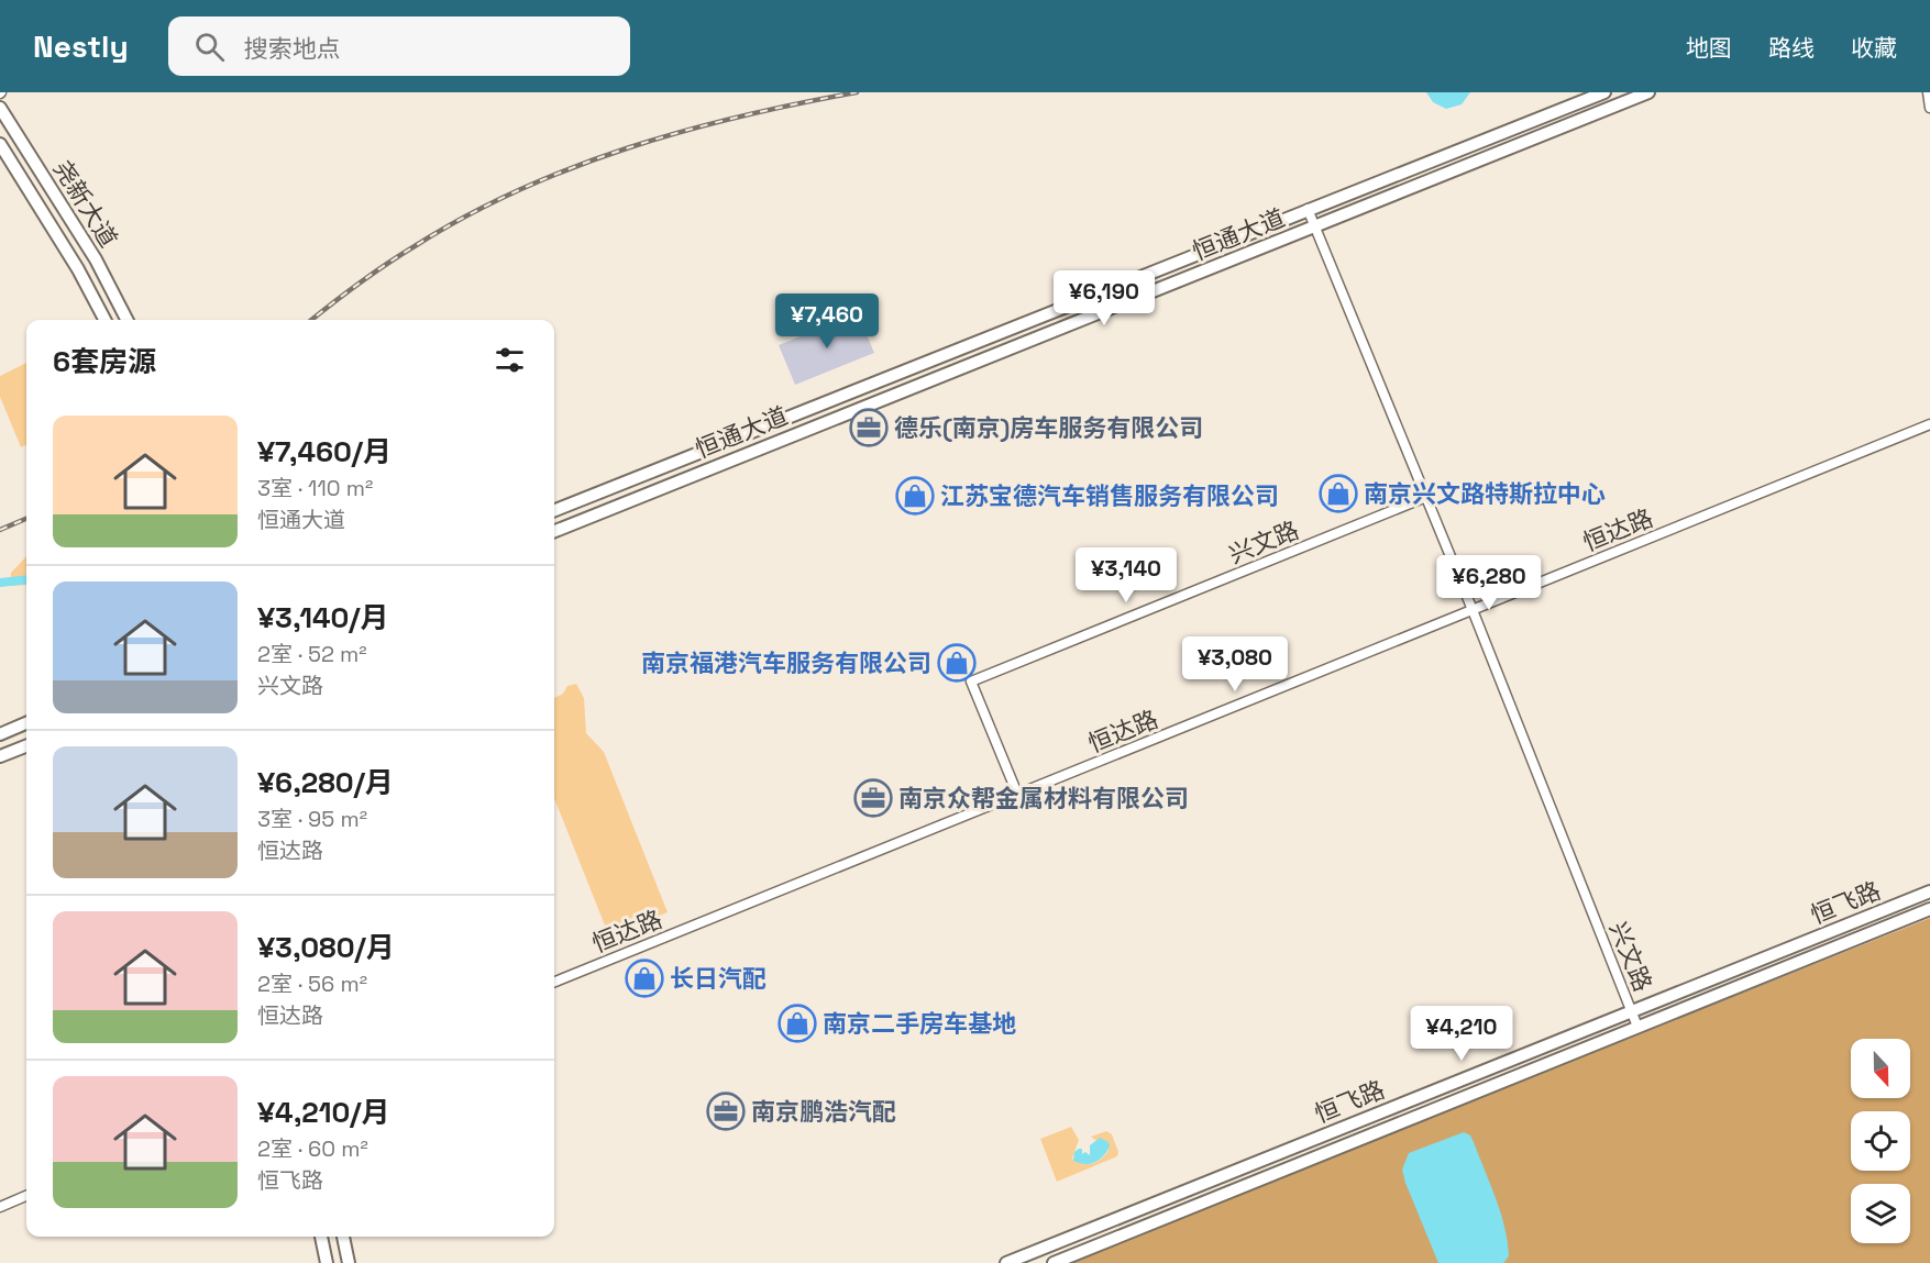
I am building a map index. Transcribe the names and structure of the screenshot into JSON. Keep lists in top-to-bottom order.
{
  "streets": {
    "main road": ["尧新大道", "恒通大道", "恒飞路"],
    "street": ["恒达路", "兴文路"]
  },
  "crossings": [
    ["恒通大道", "兴文路"],
    ["恒达路", "兴文路"],
    ["兴文路", "恒飞路"]
  ],
  "places": {
    "office": ["德乐(南京)房车服务有限公司", "南京众帮金属材料有限公司", "南京鹏浩汽配"],
    "shop": [
      "南京兴文路特斯拉中心",
      "江苏宝德汽车销售服务有限公司",
      "南京福港汽车服务有限公司",
      "长日汽配",
      "南京二手房车基地"
    ]
  },
  "north": "bottom",
  "page": {
    "header": "Nestly",
    "search": "搜索地点",
    "nav": ["地图", "路线", "收藏"],
    "price": [
      "¥6,190",
      "¥7,460",
      "¥3,140",
      "¥6,280",
      "¥3,080",
      "¥4,210"
    ],
    "heading": "6套房源",
    "list": [
      {
        "name": "¥7,460/月",
        "note": "3室 · 110 m² · 恒通大道"
      },
      {
        "name": "¥3,140/月",
        "note": "2室 · 52 m² · 兴文路"
      },
      {
        "name": "¥6,280/月",
        "note": "3室 · 95 m² · 恒达路"
      },
      {
        "name": "¥3,080/月",
        "note": "2室 · 56 m² · 恒达路"
      },
      {
        "name": "¥4,210/月",
        "note": "2室 · 60 m² · 恒飞路"
      }
    ]
  }
}
